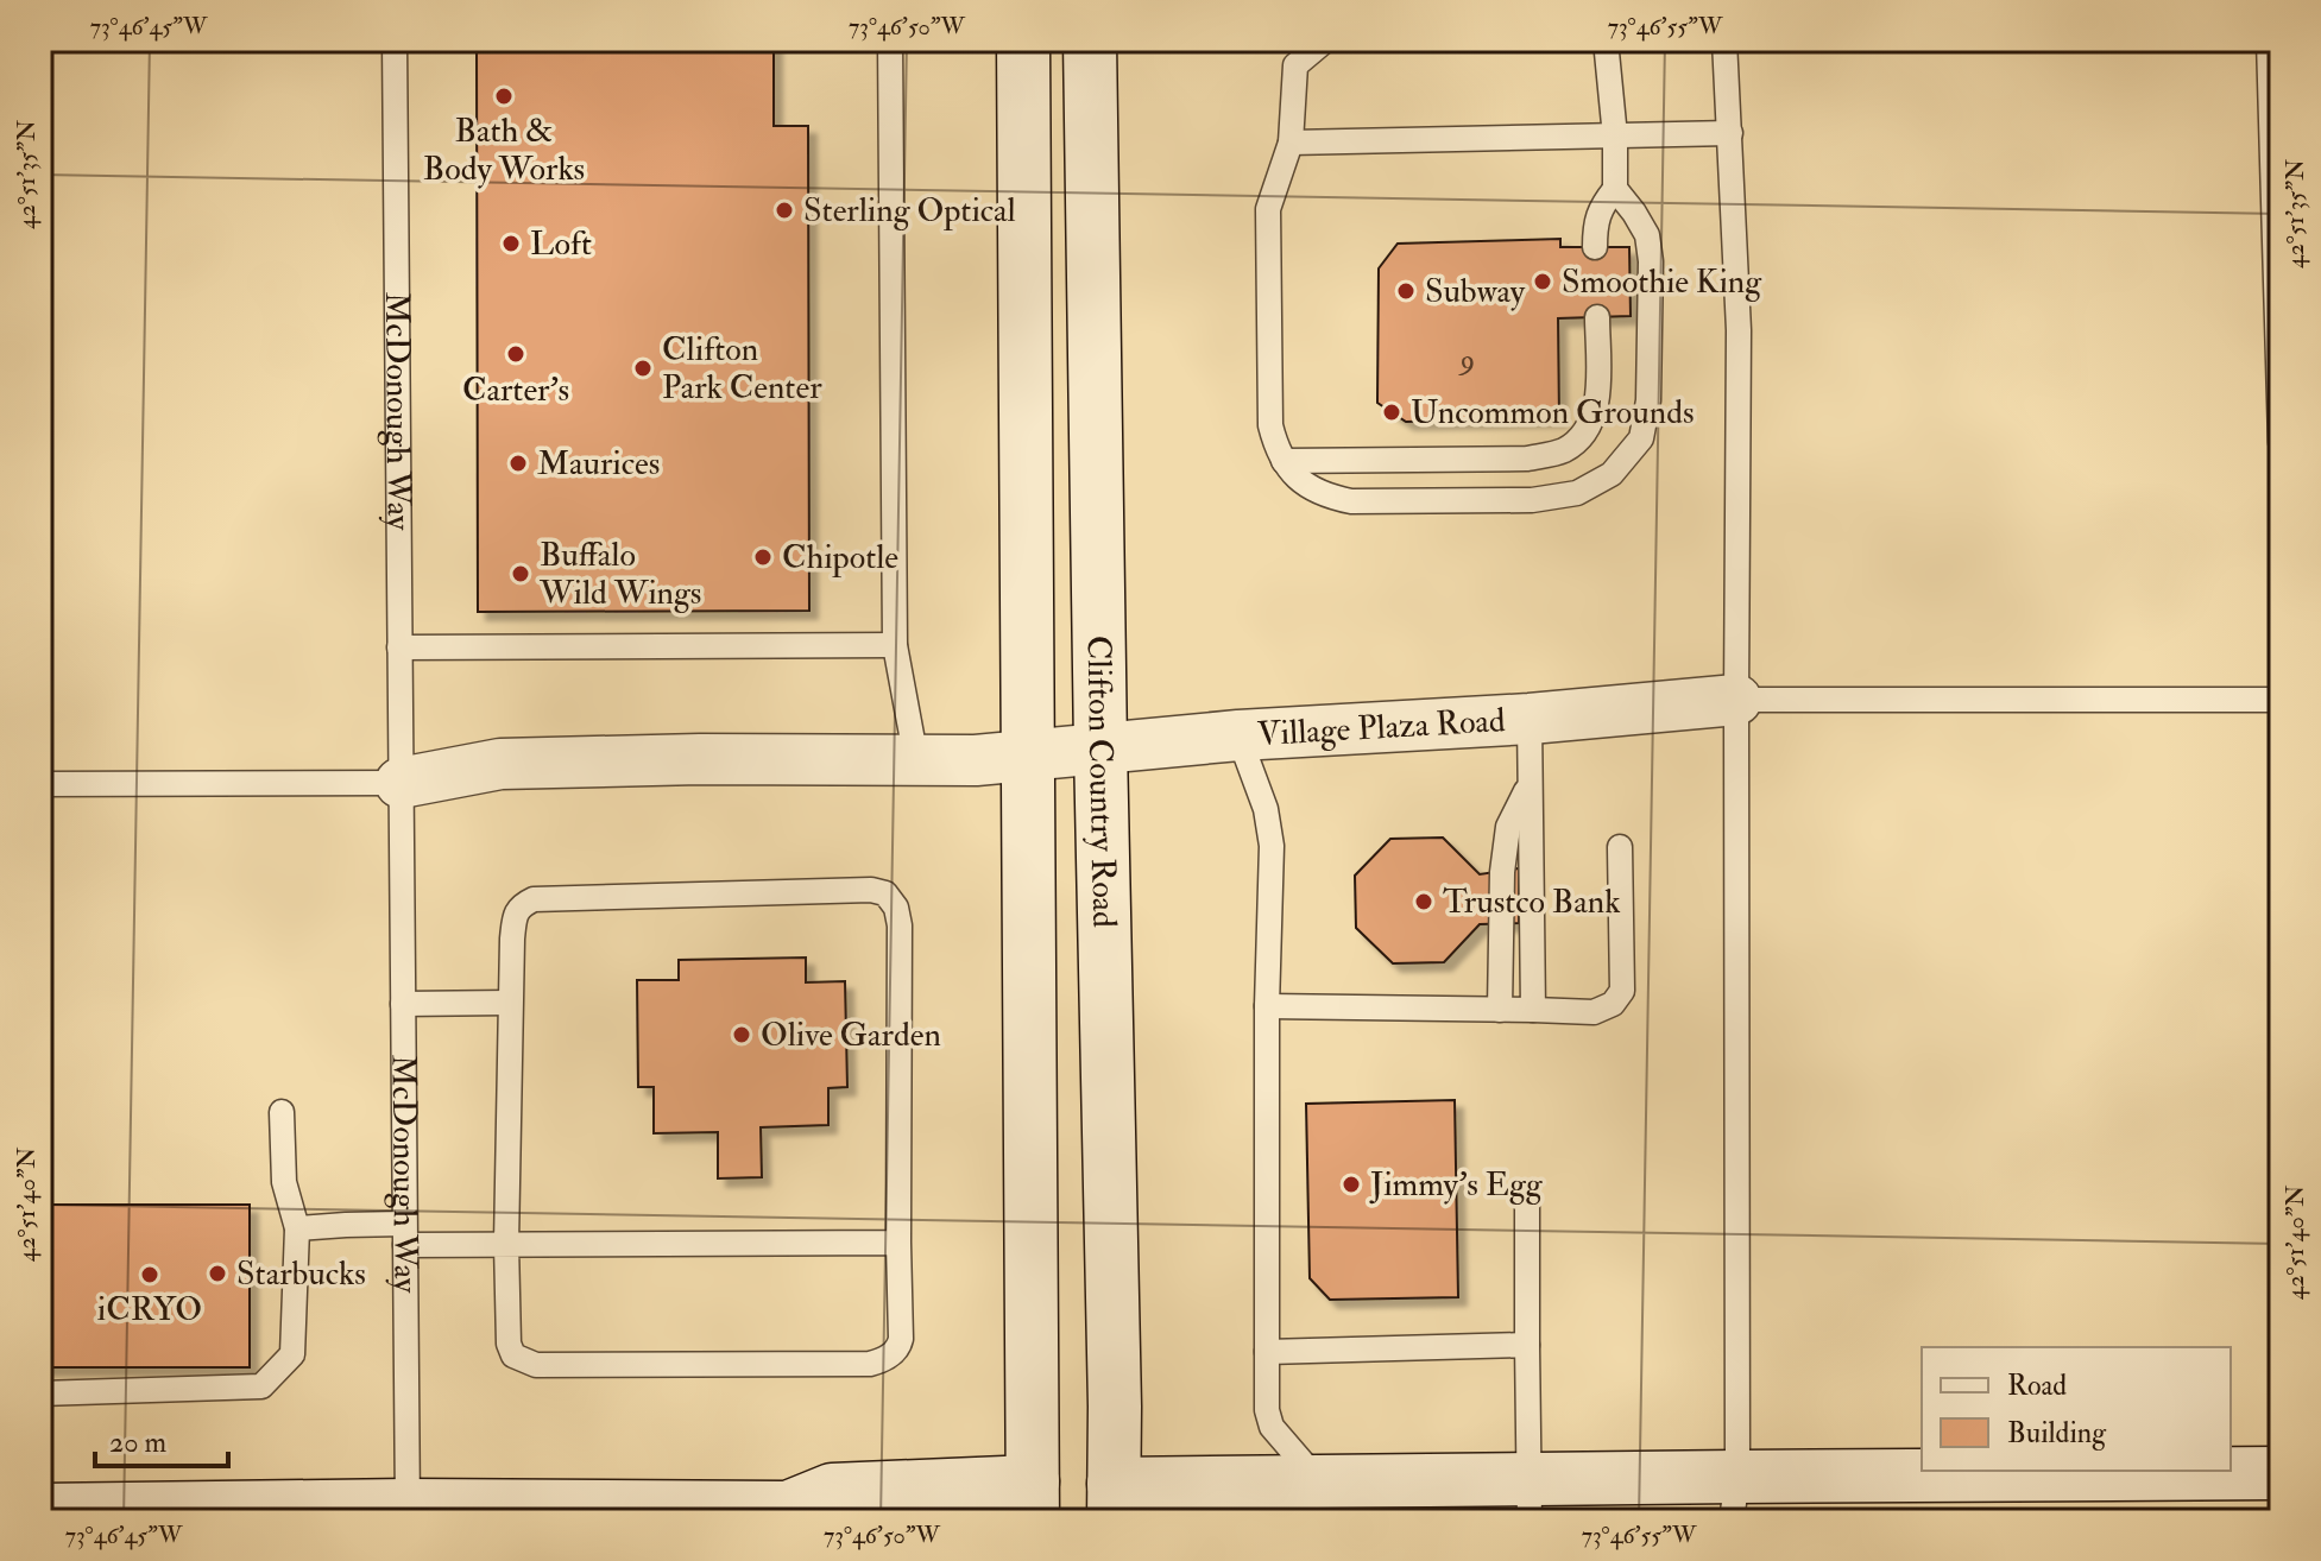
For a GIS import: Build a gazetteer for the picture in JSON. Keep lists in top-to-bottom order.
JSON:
{
  "streets": {
    "street": ["Village Plaza Road", "Clifton Country Road"],
    "lane": ["McDonough Way"]
  },
  "crossings": [
    ["Village Plaza Road", "Clifton Country Road"]
  ],
  "places": [
    "Bath & Body Works",
    "Sterling Optical",
    "Loft",
    "Smoothie King",
    "Subway",
    "Carter's",
    "Clifton Park Center",
    "Uncommon Grounds",
    "Maurices",
    "Chipotle",
    "Buffalo Wild Wings",
    "Trustco Bank",
    "Olive Garden",
    "Jimmy's Egg",
    "Starbucks",
    "iCRYO"
  ],
  "house_numbers": ["9"],
  "legend": ["Road", "Building"],
  "scale_bar": "20 m",
  "coordinates": [
    "73°46'45\"W",
    "73°46'50\"W",
    "73°46'55\"W",
    "42°51'35\"N",
    "42°51'40\"N"
  ]
}
